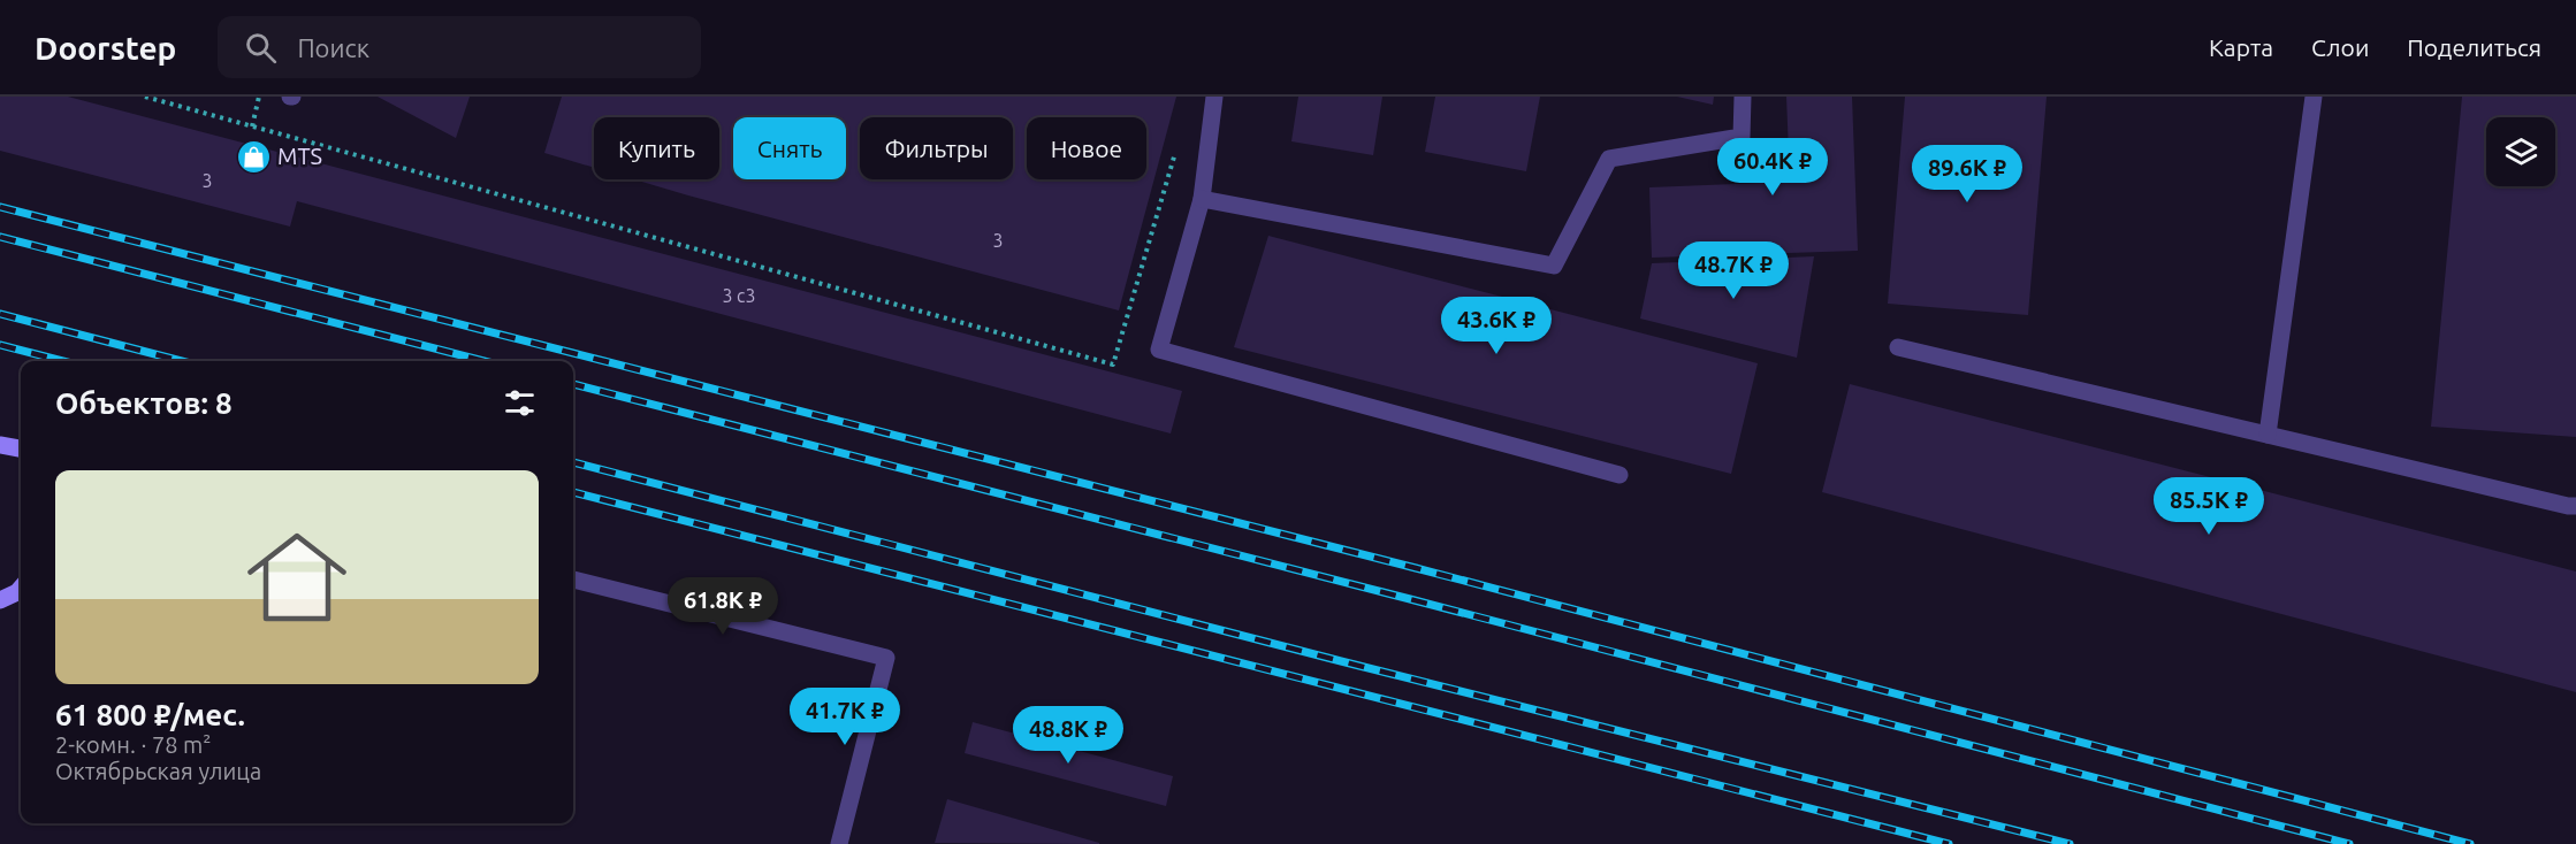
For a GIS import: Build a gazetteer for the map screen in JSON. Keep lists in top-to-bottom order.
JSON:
{
  "places": {
    "shop": ["MTS"]
  },
  "house_numbers": ["3", "3", "3 с3"],
  "page": {
    "header": "Doorstep",
    "search": "Поиск",
    "nav": ["Карта", "Слои", "Поделиться"],
    "chip": [
      "Купить",
      "Снять",
      "Фильтры",
      "Новое"
    ],
    "price": [
      "60.4K ₽",
      "89.6K ₽",
      "48.7K ₽",
      "43.6K ₽",
      "85.5K ₽",
      "61.8K ₽",
      "41.7K ₽",
      "48.8K ₽"
    ],
    "heading": "Объектов: 8",
    "list": [
      {
        "name": "61 800 ₽/мес.",
        "note": "2-комн. · 78 m² · Октябрьская улица"
      }
    ]
  }
}
